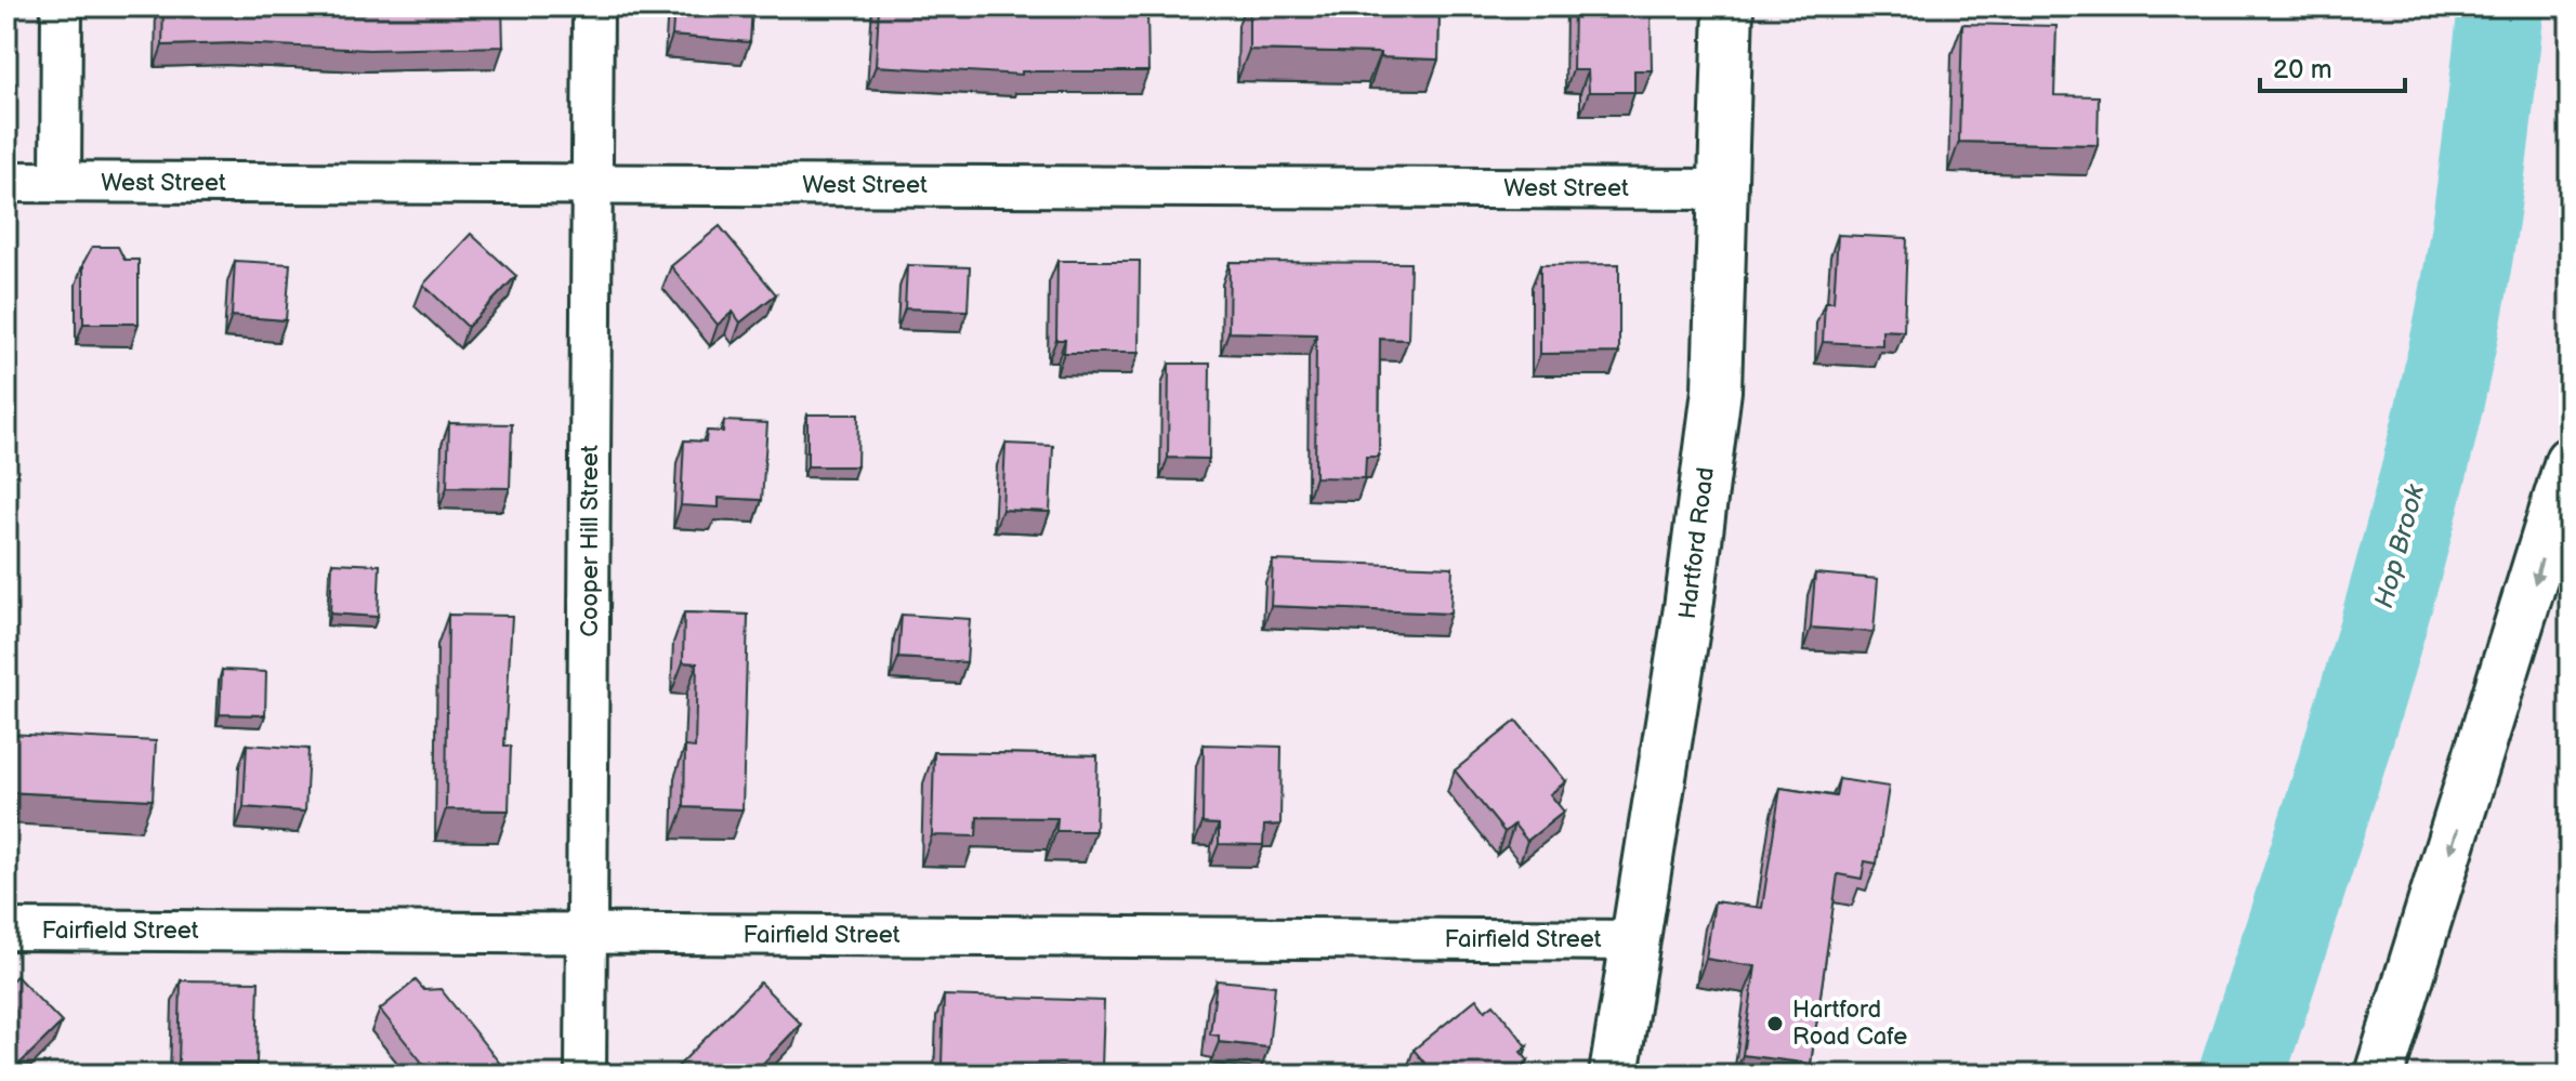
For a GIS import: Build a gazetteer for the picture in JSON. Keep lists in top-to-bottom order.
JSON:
{
  "streets": {
    "main road": ["Hartford Road"],
    "street": ["West Street", "Cooper Hill Street", "Fairfield Street"]
  },
  "crossings": [
    ["West Street", "Cooper Hill Street"],
    ["West Street", "Hartford Road"],
    ["Cooper Hill Street", "Fairfield Street"],
    ["Hartford Road", "Fairfield Street"]
  ],
  "water": ["Hop Brook"],
  "places": ["Hartford Road Cafe"],
  "scale_bar": "20 m"
}
